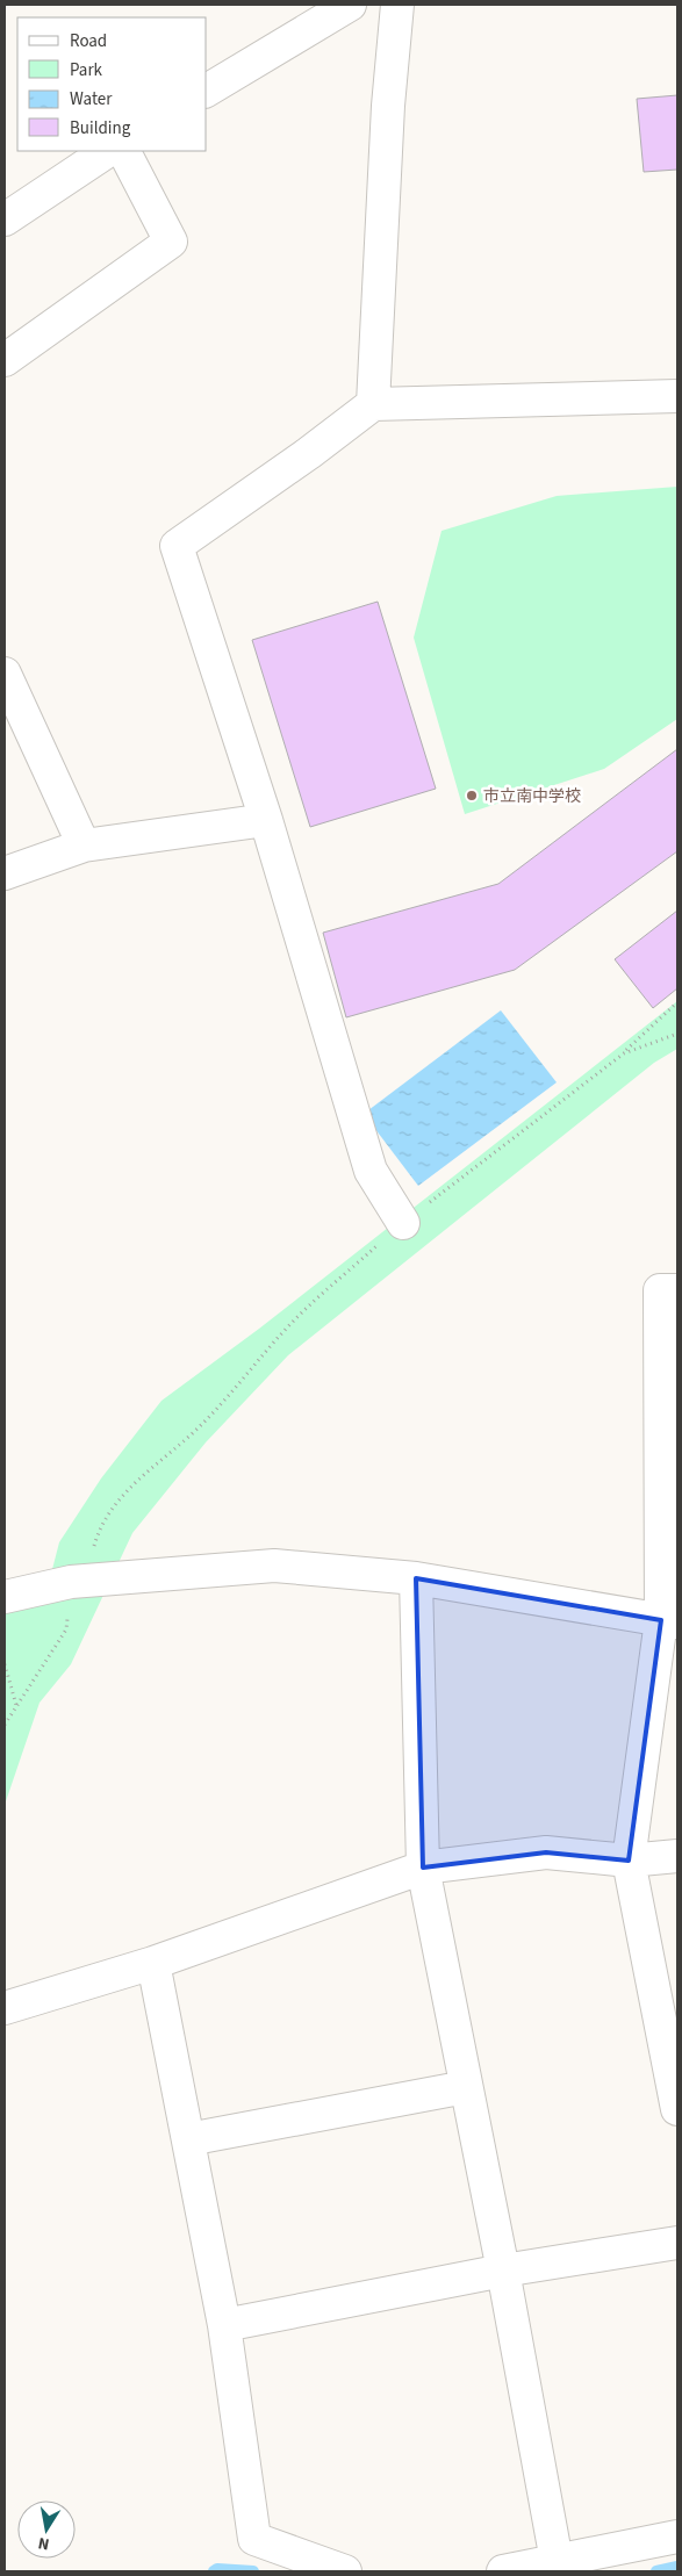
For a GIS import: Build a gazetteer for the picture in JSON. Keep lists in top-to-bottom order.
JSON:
{
  "places": ["市立南中学校"],
  "legend": [
    "Road",
    "Park",
    "Water",
    "Building"
  ],
  "north": "bottom"
}
